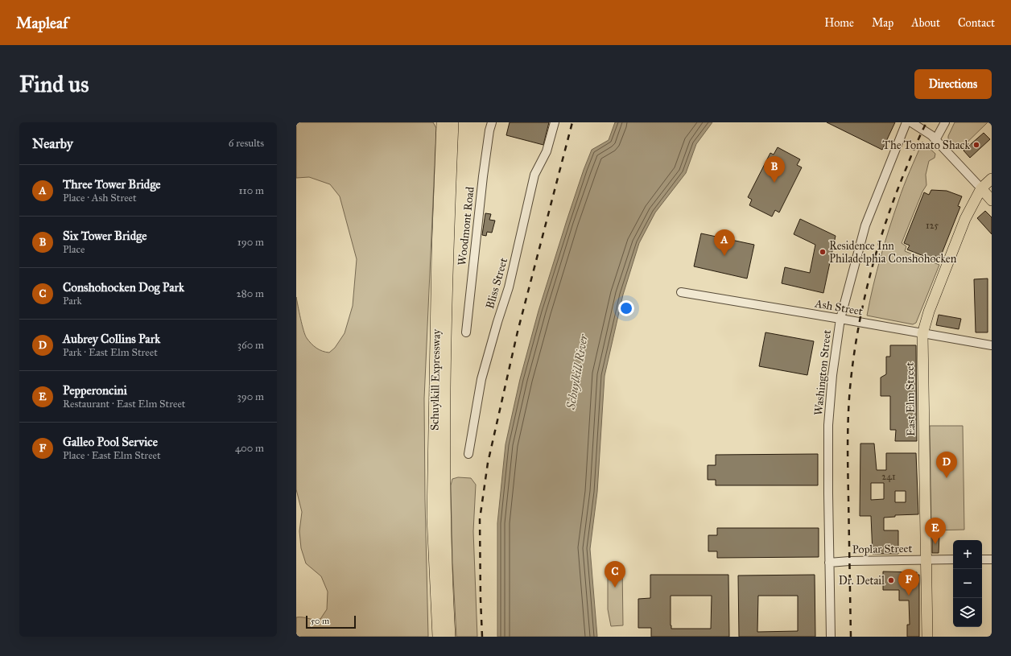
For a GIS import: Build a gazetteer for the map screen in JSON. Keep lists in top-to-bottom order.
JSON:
{
  "streets": {
    "highway": ["Schuylkill Expressway"],
    "main road": ["East Elm Street"],
    "street": [
      "Woodmont Road",
      "Bliss Street",
      "Ash Street",
      "Washington Street",
      "Poplar Street"
    ]
  },
  "crossings": [
    ["Ash Street", "Washington Street"],
    ["Ash Street", "East Elm Street"],
    ["Washington Street", "Poplar Street"],
    ["East Elm Street", "Poplar Street"]
  ],
  "water": ["Schuylkill River"],
  "places": ["The Tomato Shack", "Residence Inn Philadelphia Conshohocken", "Dr. Detail"],
  "house_numbers": ["125", "241"],
  "scale_bar": "50 m",
  "page": {
    "header": "Mapleaf",
    "nav": [
      "Home",
      "Map",
      "About",
      "Contact"
    ],
    "buttons": "Directions",
    "title": "Find us",
    "heading": ["Nearby", "6 results"],
    "pins": [
      "B",
      "A",
      "D",
      "E",
      "C",
      "F"
    ],
    "list": [
      {
        "mark": "A",
        "name": "Three Tower Bridge",
        "note": "Place · Ash Street",
        "value": "110 m"
      },
      {
        "mark": "B",
        "name": "Six Tower Bridge",
        "note": "Place",
        "value": "190 m"
      },
      {
        "mark": "C",
        "name": "Conshohocken Dog Park",
        "note": "Park",
        "value": "280 m"
      },
      {
        "mark": "D",
        "name": "Aubrey Collins Park",
        "note": "Park · East Elm Street",
        "value": "360 m"
      },
      {
        "mark": "E",
        "name": "Pepperoncini",
        "note": "Restaurant · East Elm Street",
        "value": "390 m"
      },
      {
        "mark": "F",
        "name": "Galleo Pool Service",
        "note": "Place · East Elm Street",
        "value": "400 m"
      }
    ],
    "map_buttons": ["+", "−"],
    "scale": "50 m"
  }
}
